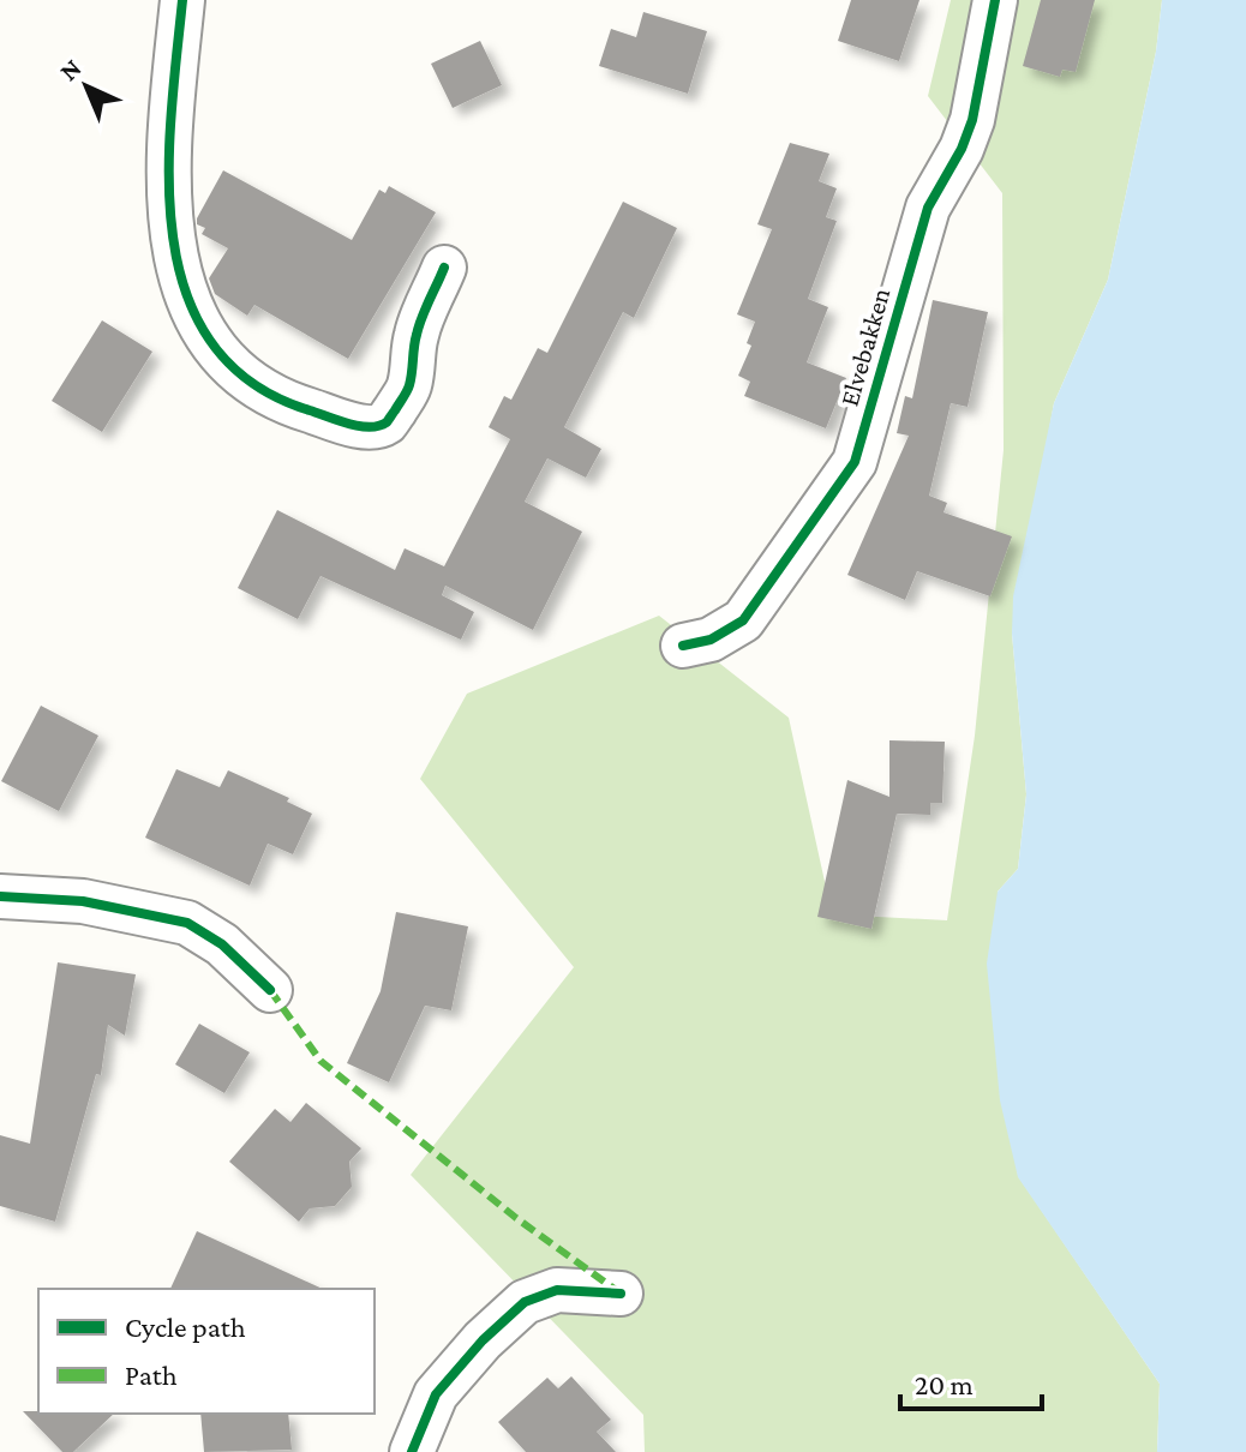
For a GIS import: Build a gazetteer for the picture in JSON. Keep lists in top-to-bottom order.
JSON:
{
  "streets": {
    "street": ["Elvebakken"]
  },
  "legend": ["Cycle path", "Path"],
  "scale_bar": "20 m",
  "north": "top left"
}
